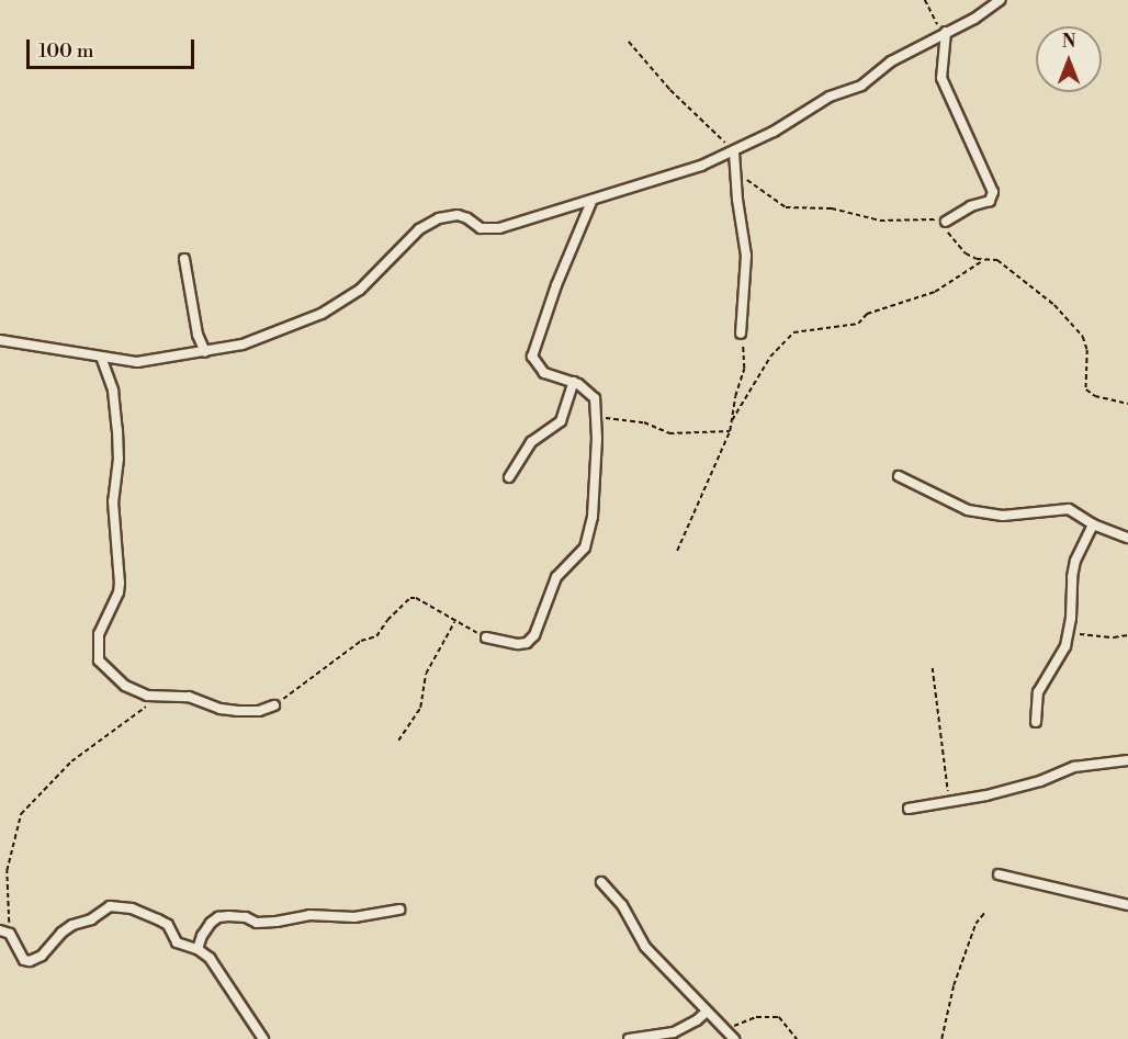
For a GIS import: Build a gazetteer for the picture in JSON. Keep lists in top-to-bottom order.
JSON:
{
  "scale_bar": "100 m",
  "north": "top"
}
